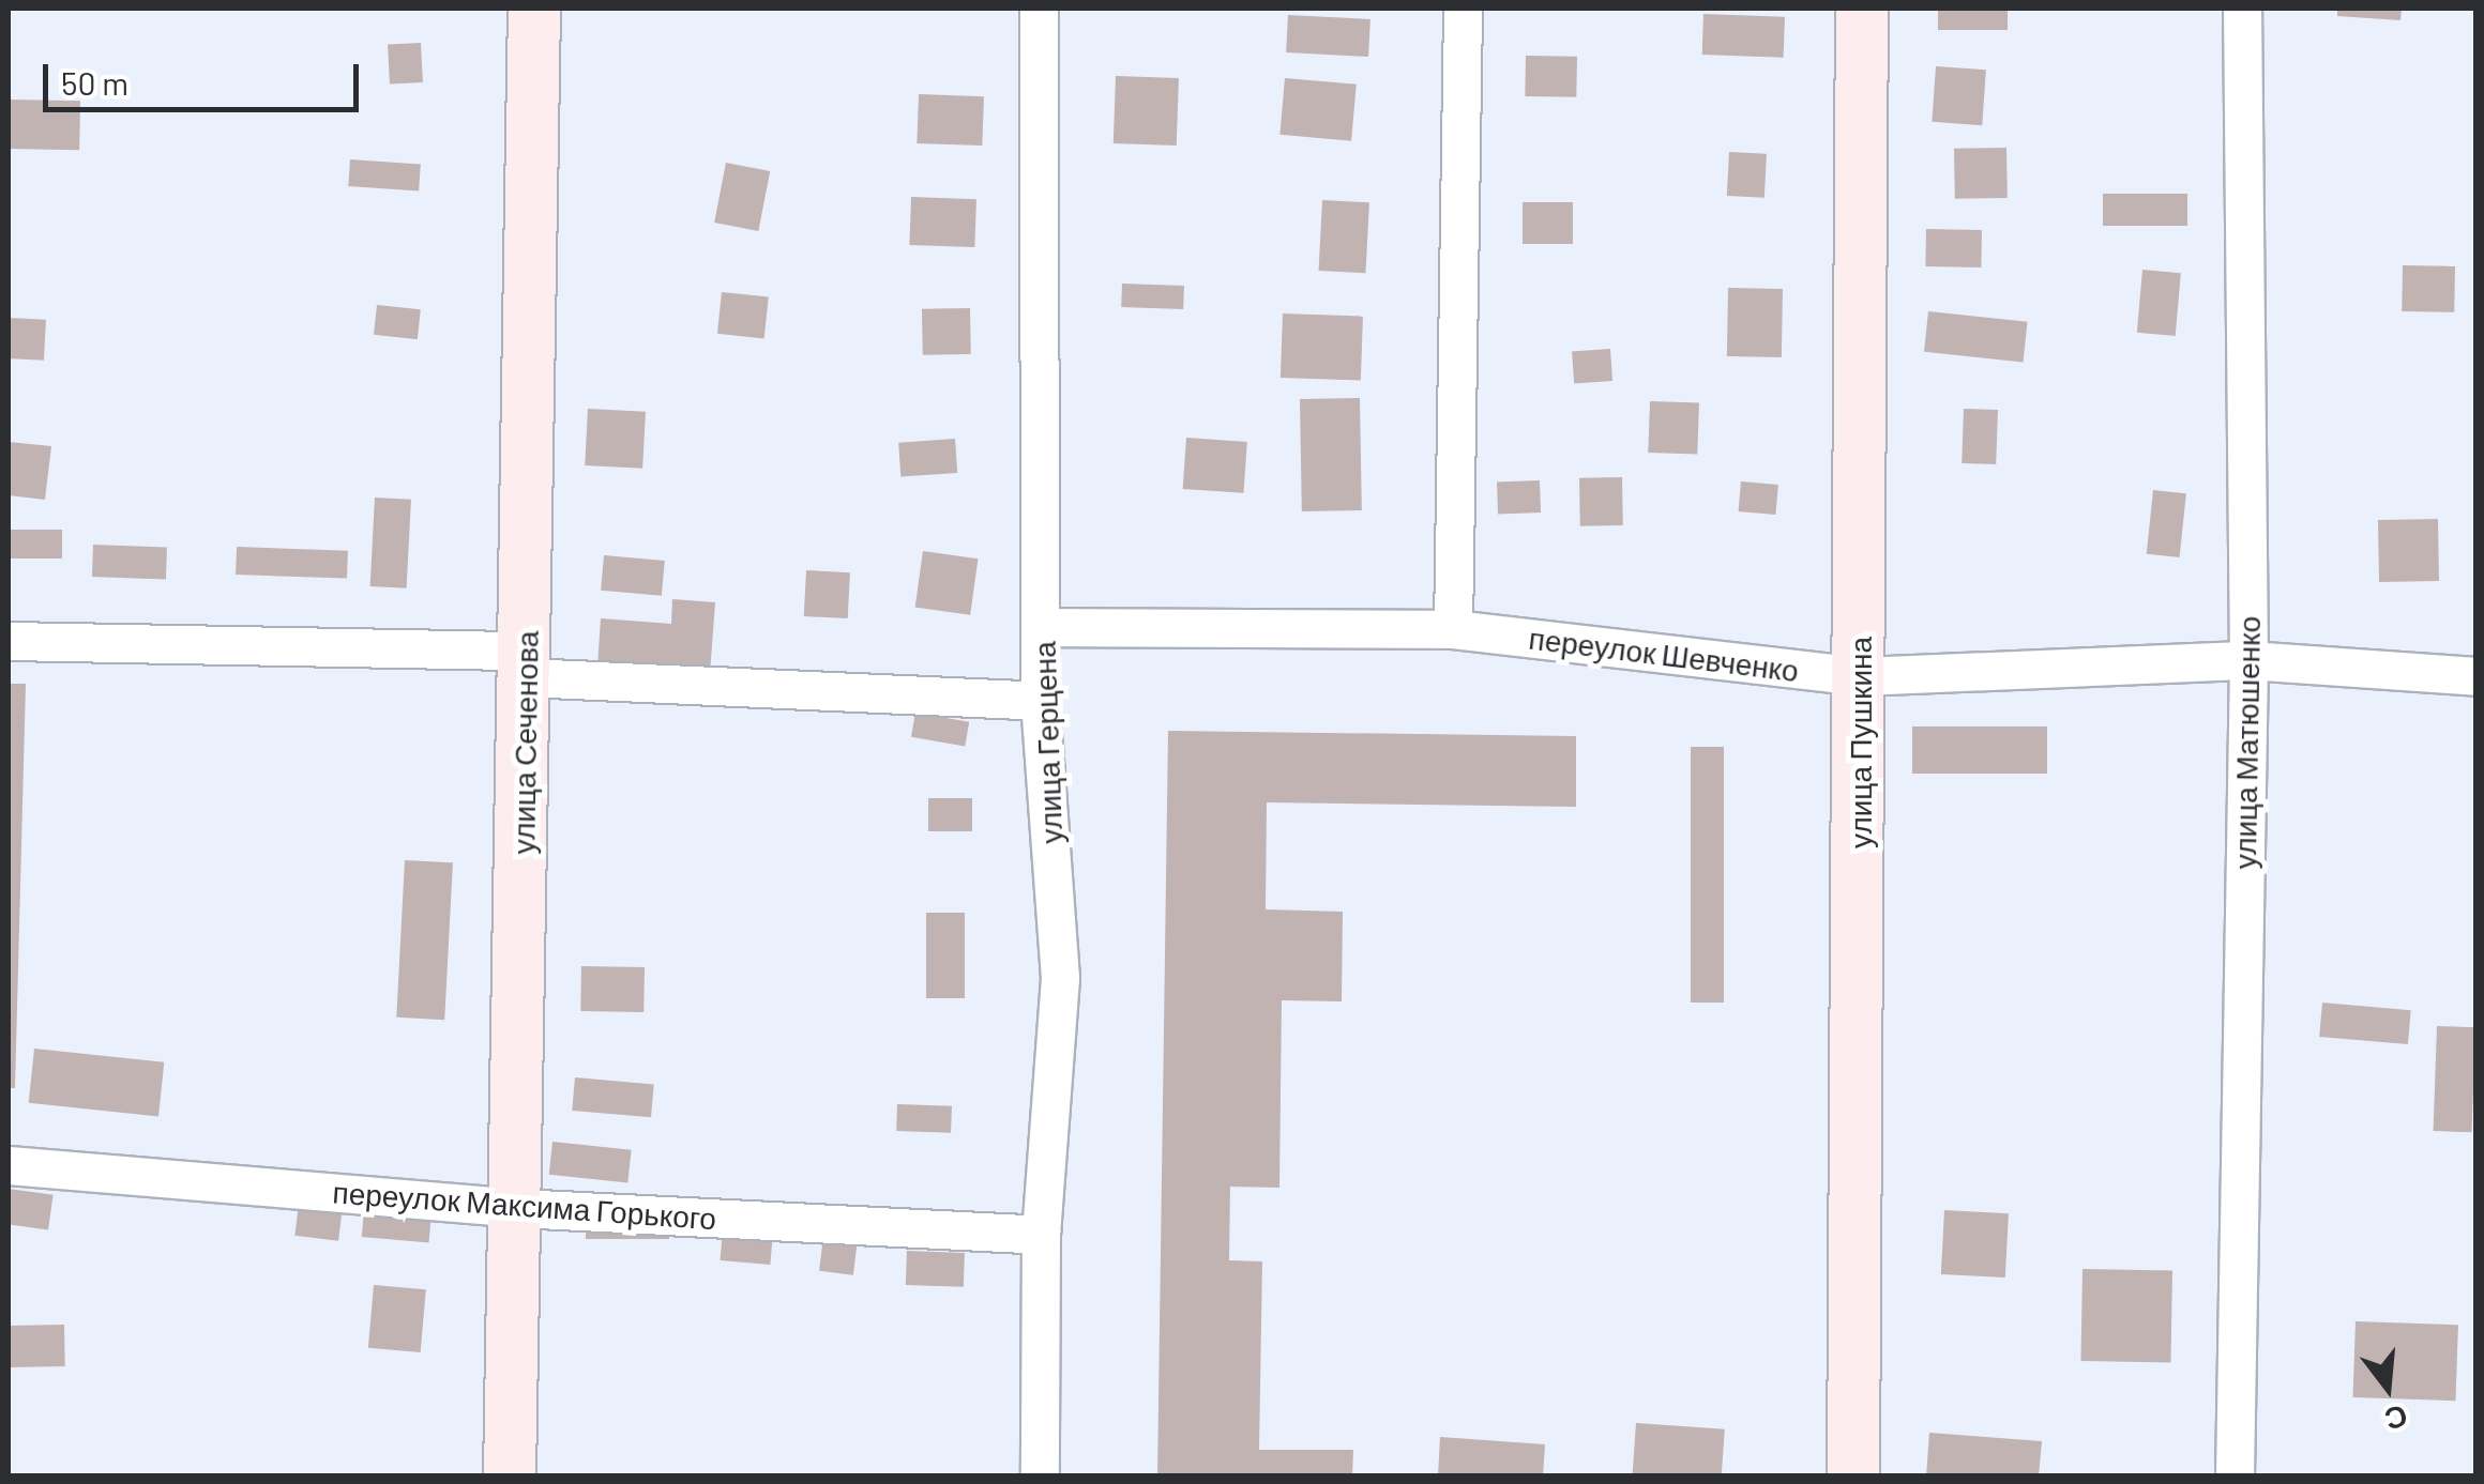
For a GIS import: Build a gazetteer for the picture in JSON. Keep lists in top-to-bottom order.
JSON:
{
  "streets": {
    "main road": ["улица Сеченова", "улица Пушкина"],
    "street": [
      "переулок Шевченко",
      "улица Герцена",
      "улица Матюшенко",
      "переулок Максима Горького"
    ]
  },
  "crossings": [
    ["переулок Шевченко", "улица Герцена"],
    ["переулок Шевченко", "улица Пушкина"],
    ["переулок Шевченко", "улица Матюшенко"],
    ["улица Сеченова", "переулок Максима Горького"],
    ["улица Герцена", "переулок Максима Горького"]
  ],
  "scale_bar": "50 m",
  "north": "bottom"
}
